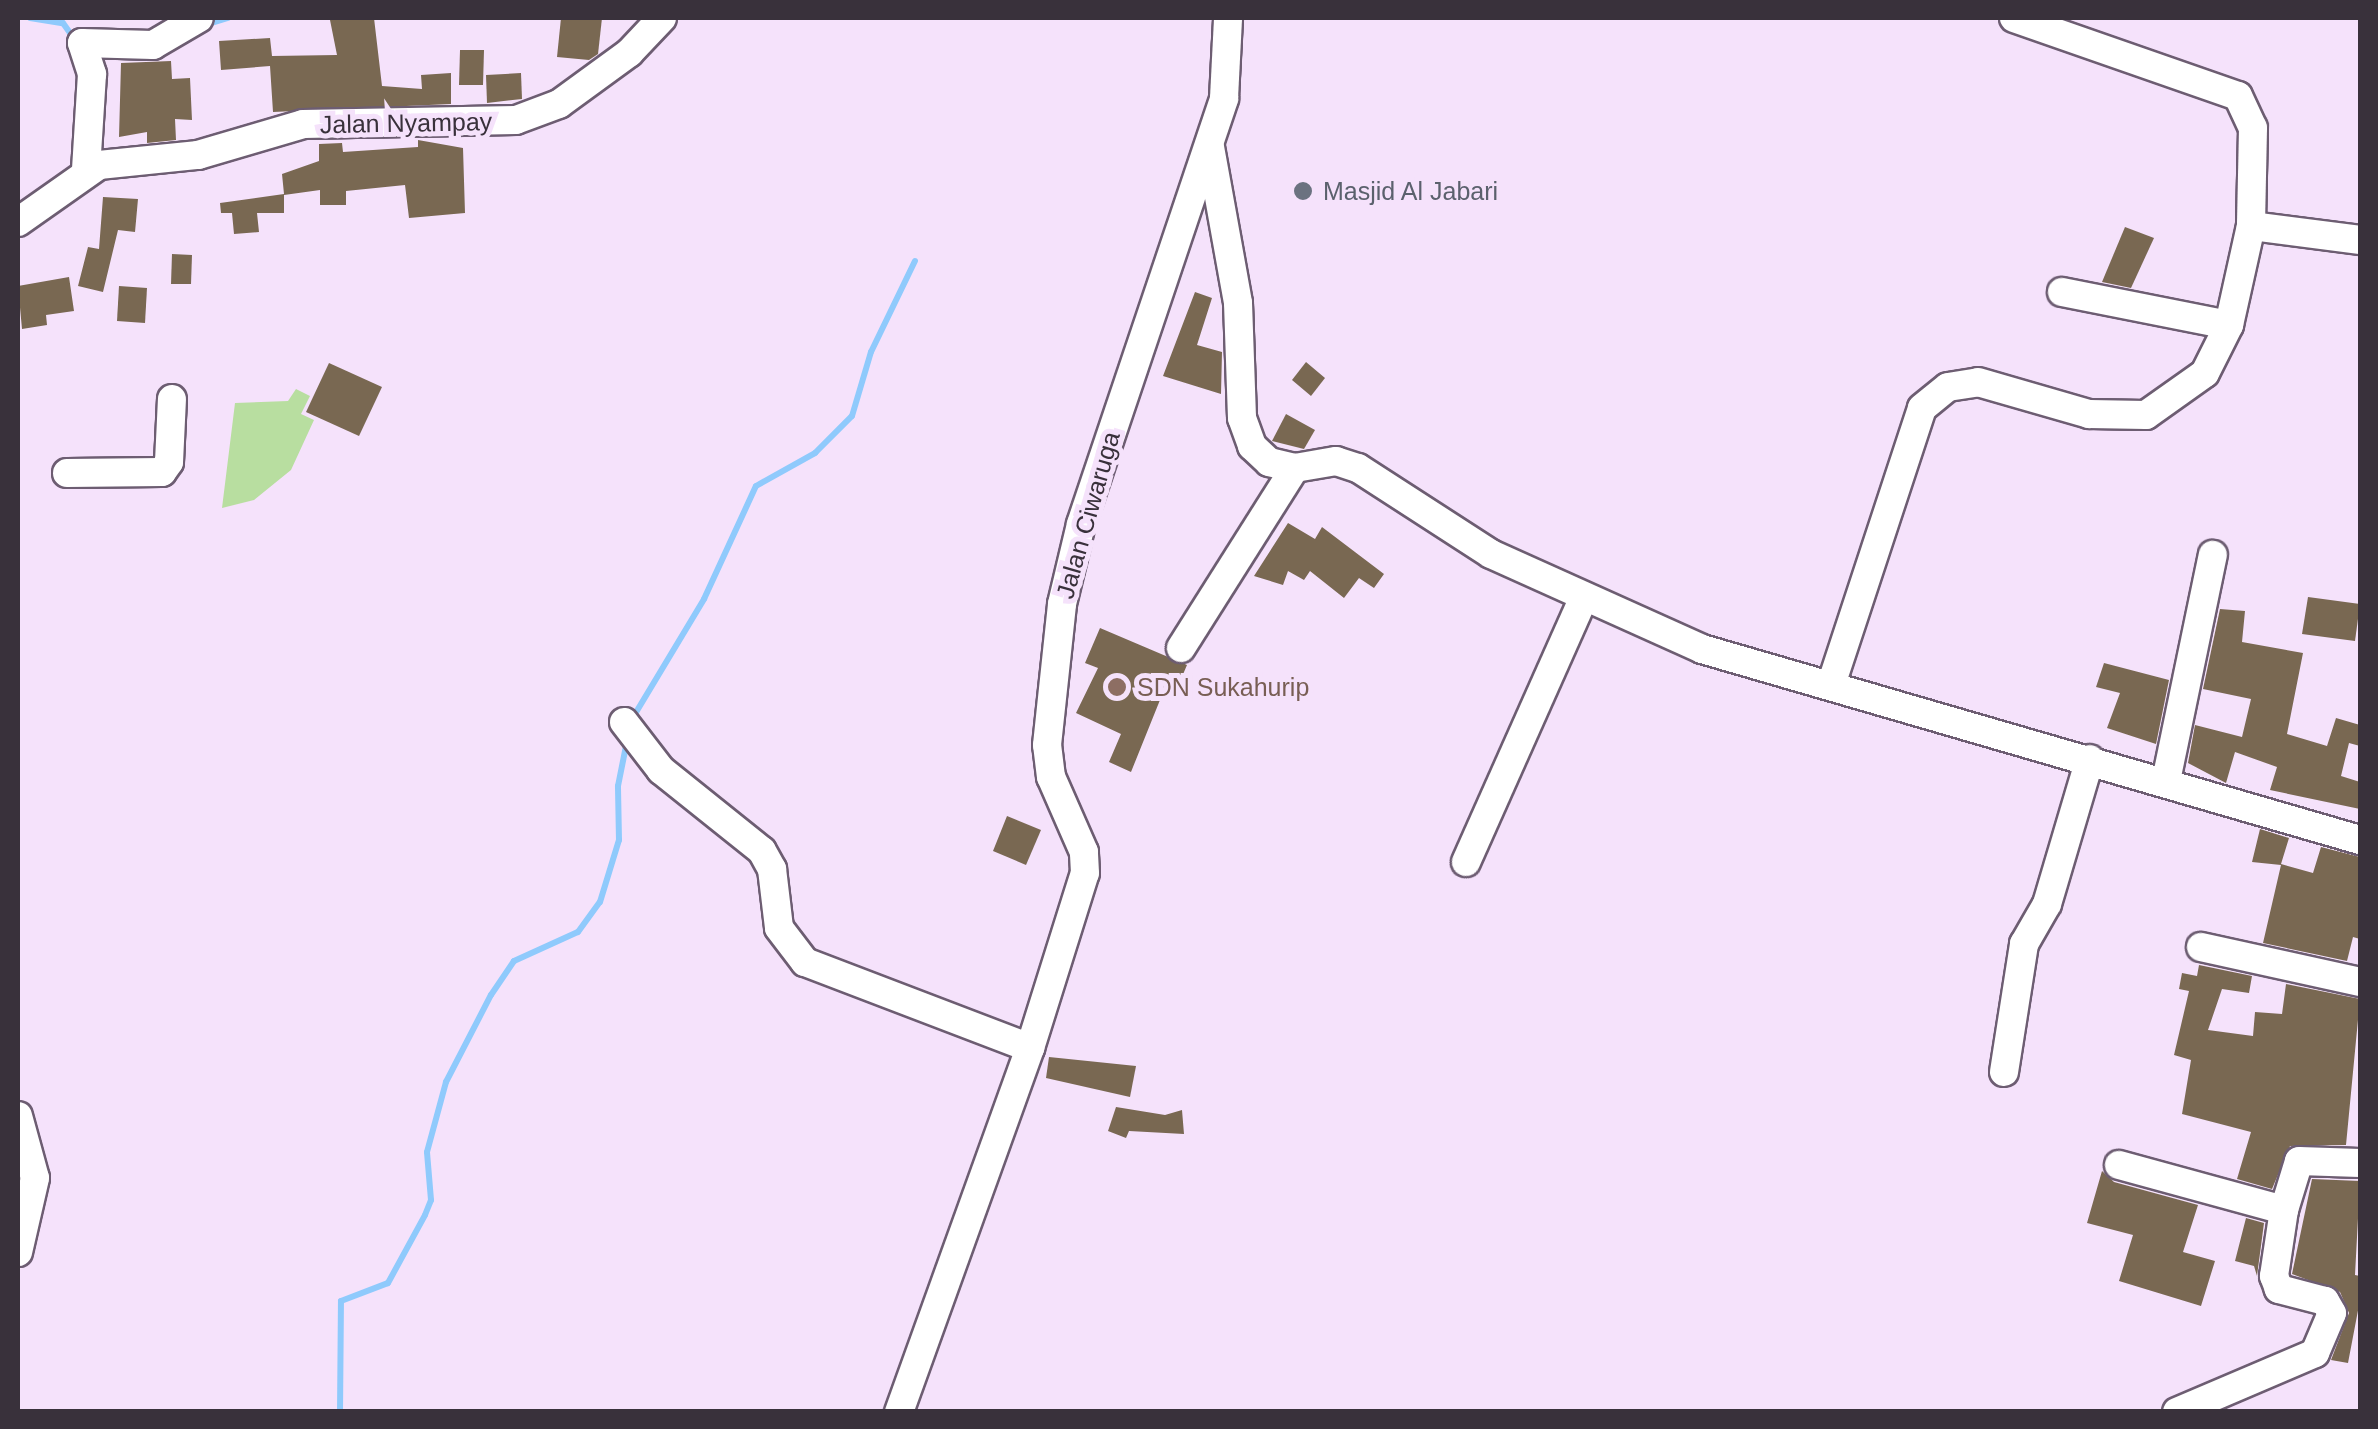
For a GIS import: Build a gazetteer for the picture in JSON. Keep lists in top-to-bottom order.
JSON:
{
  "streets": {
    "street": ["Jalan Nyampay", "Jalan Ciwaruga"]
  },
  "places": ["Masjid Al Jabari", "SDN Sukahurip"]
}
